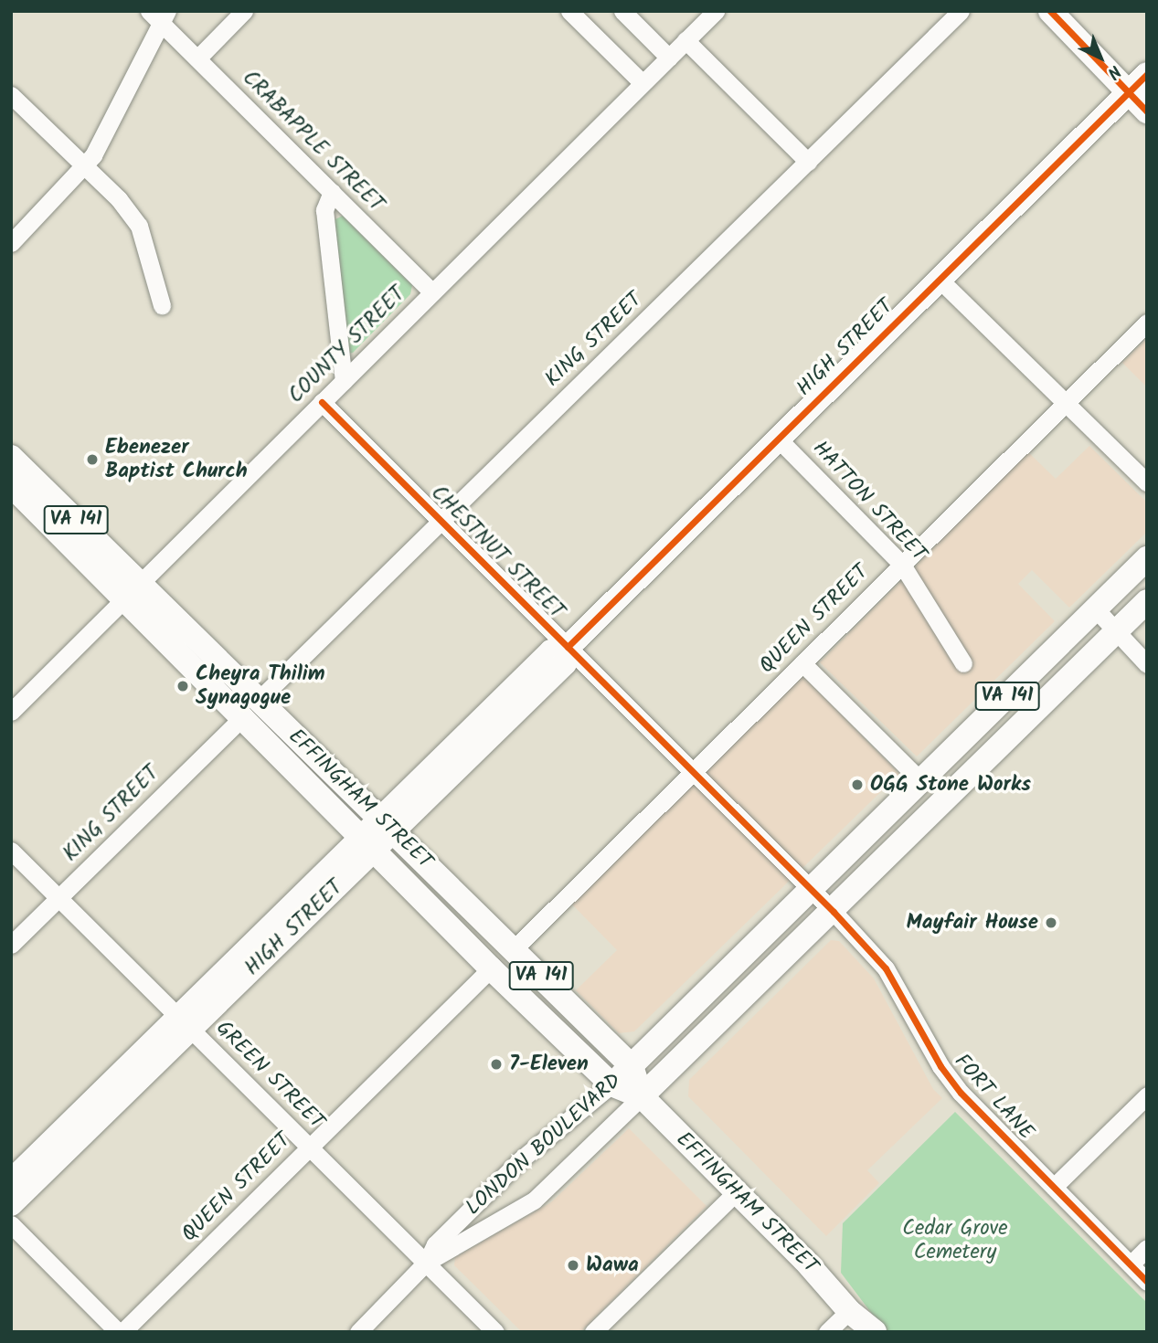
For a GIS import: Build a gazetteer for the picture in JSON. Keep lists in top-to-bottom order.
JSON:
{
  "streets": {
    "main road": [
      "HIGH STREET",
      "VA 141",
      "EFFINGHAM STREET",
      "LONDON BOULEVARD"
    ],
    "street": [
      "CRABAPPLE STREET",
      "KING STREET",
      "COUNTY STREET",
      "HATTON STREET",
      "CHESTNUT STREET",
      "QUEEN STREET",
      "GREEN STREET",
      "FORT LANE"
    ]
  },
  "crossings": [
    ["CRABAPPLE STREET", "COUNTY STREET"],
    ["KING STREET", "CHESTNUT STREET"],
    ["KING STREET", "EFFINGHAM STREET"],
    ["KING STREET", "GREEN STREET"],
    ["COUNTY STREET", "CHESTNUT STREET"],
    ["COUNTY STREET", "EFFINGHAM STREET"],
    ["HIGH STREET", "HATTON STREET"],
    ["HIGH STREET", "CHESTNUT STREET"],
    ["HIGH STREET", "EFFINGHAM STREET"],
    ["HIGH STREET", "GREEN STREET"],
    ["HATTON STREET", "QUEEN STREET"],
    ["CHESTNUT STREET", "QUEEN STREET"],
    ["CHESTNUT STREET", "FORT LANE"],
    ["CHESTNUT STREET", "LONDON BOULEVARD"],
    ["QUEEN STREET", "EFFINGHAM STREET"],
    ["QUEEN STREET", "GREEN STREET"],
    ["EFFINGHAM STREET", "LONDON BOULEVARD"],
    ["GREEN STREET", "LONDON BOULEVARD"],
    ["FORT LANE", "LONDON BOULEVARD"]
  ],
  "parks": ["Cedar Grove Cemetery"],
  "places": [
    "Ebenezer Baptist Church",
    "Cheyra Thilim Synagogue",
    "OGG Stone Works",
    "Mayfair House",
    "7-Eleven",
    "Wawa"
  ],
  "north": "bottom right"
}
